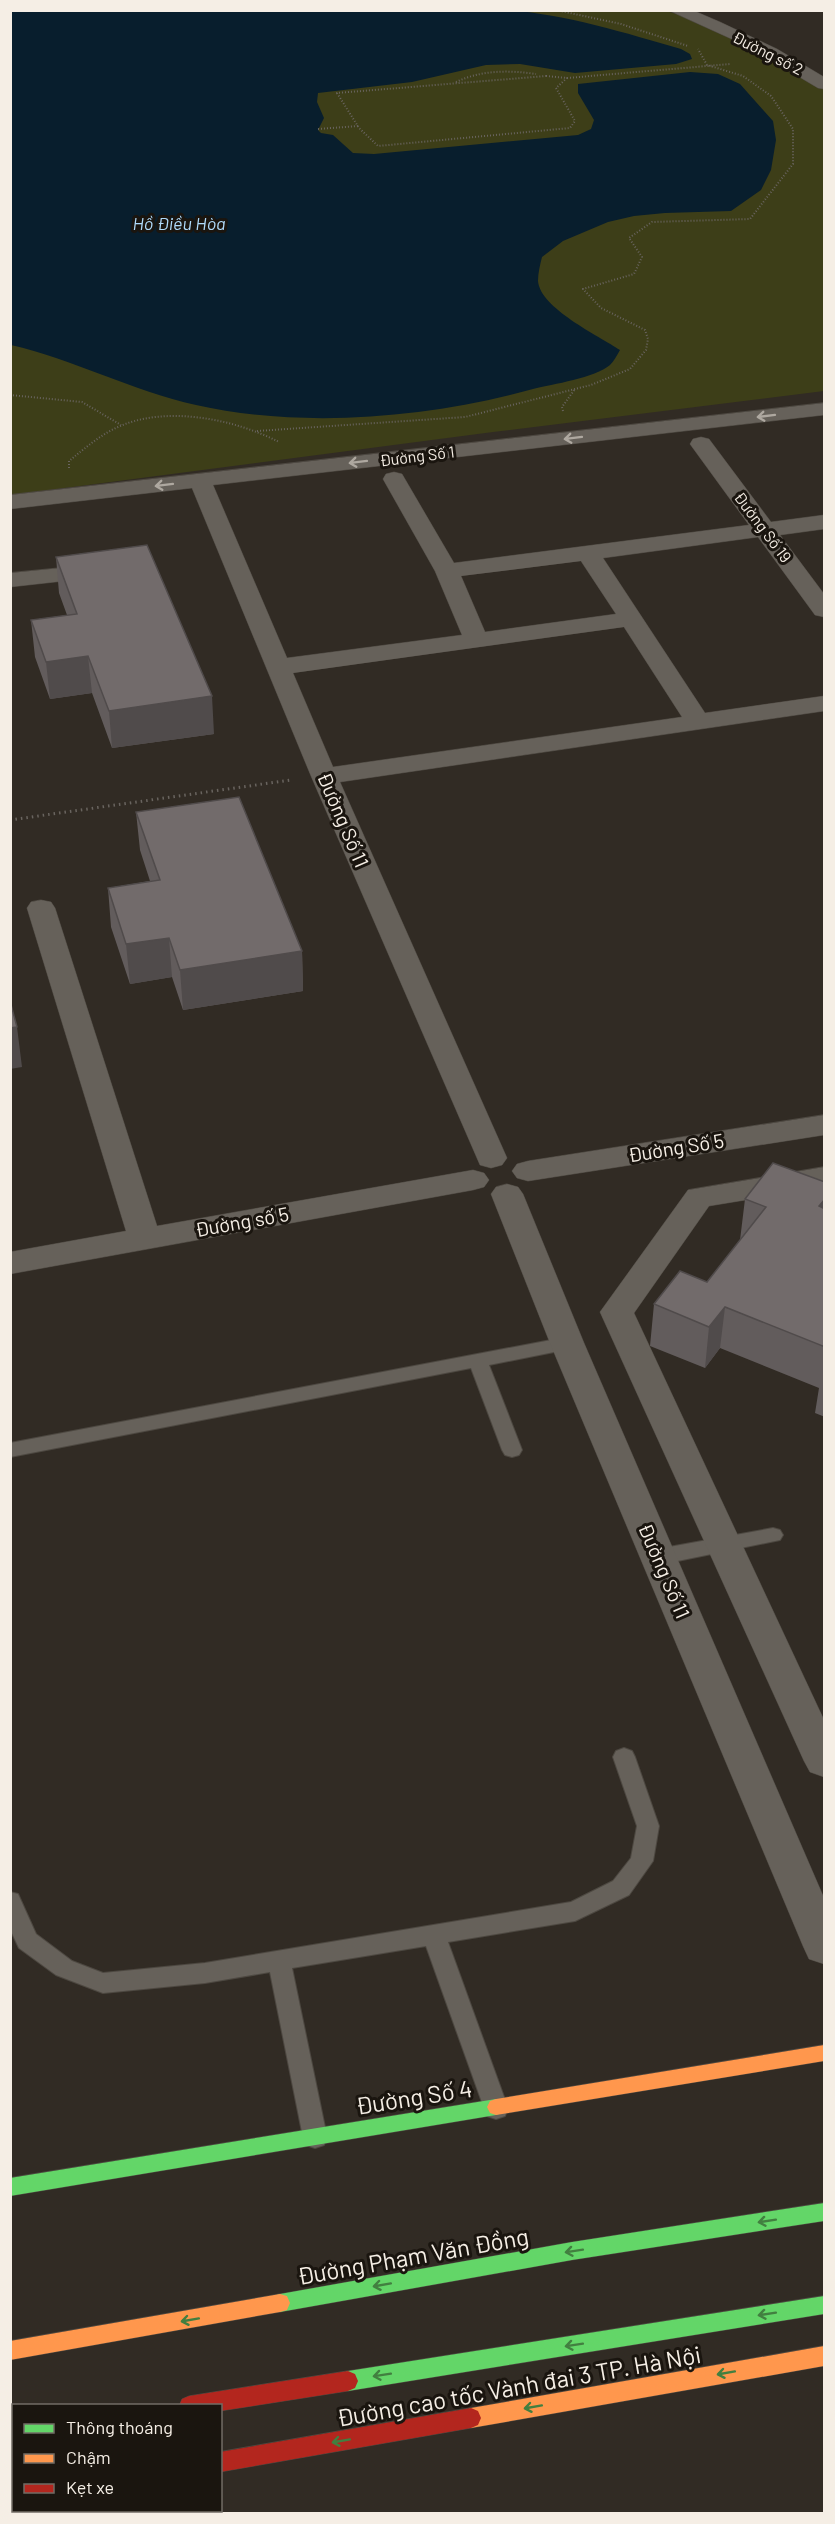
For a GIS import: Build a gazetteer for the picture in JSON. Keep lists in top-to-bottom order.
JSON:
{
  "streets": {
    "main road": ["Đường Số 4", "Đường Phạm Văn Đồng", "Đường cao tốc Vành đai 3 TP. Hà Nội"],
    "street": [
      "Đường số 2",
      "Đường Số 1",
      "Đường Số 19",
      "Đường Số 11",
      "Đường Số 5",
      "Đường số 5"
    ]
  },
  "crossings": [
    ["Đường Số 1", "Đường Số 11"],
    ["Đường Số 11", "Đường Số 5"],
    ["Đường Số 11", "Đường số 5"]
  ],
  "water": ["Hồ Điều Hòa"],
  "legend": ["Thông thoáng", "Chậm", "Kẹt xe"]
}
